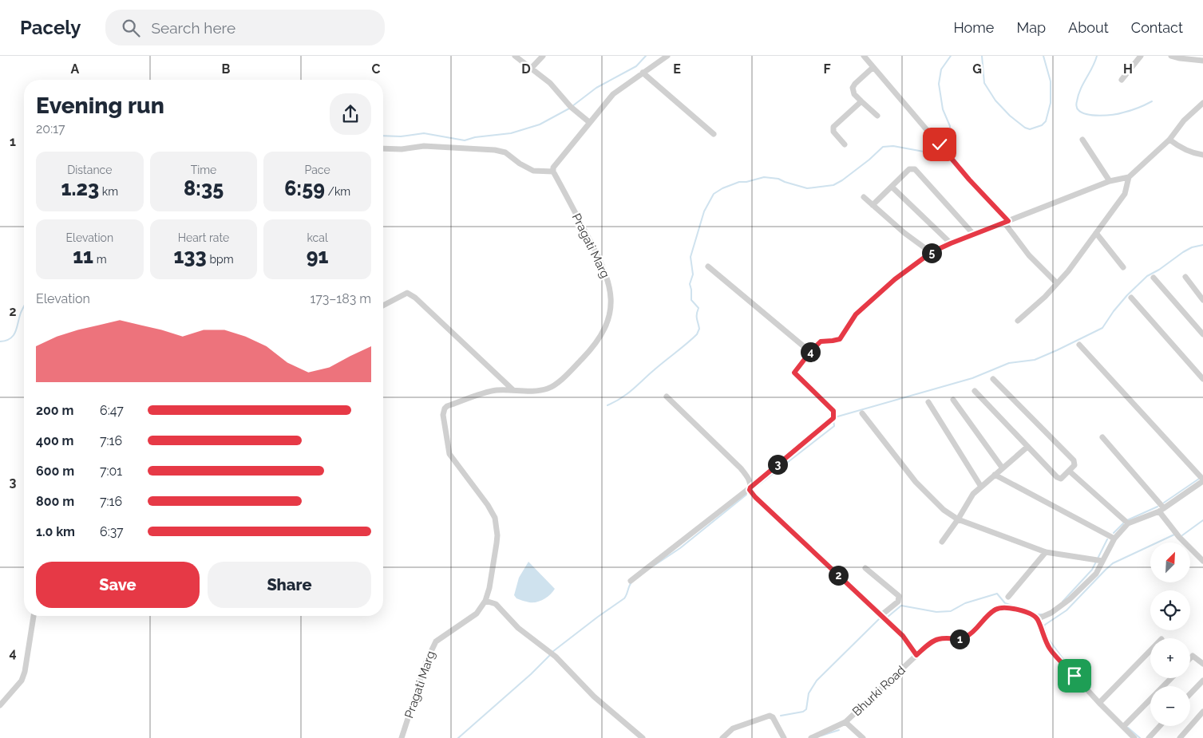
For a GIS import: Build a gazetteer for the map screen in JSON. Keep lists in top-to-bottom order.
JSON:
{
  "streets": {
    "street": ["Pragati Marg", "Bhurki Road"]
  },
  "north": "top right",
  "page": {
    "header": "Pacely",
    "search": "Search here",
    "nav": [
      "Home",
      "Map",
      "About",
      "Contact"
    ],
    "heading": ["Evening run", "20:17"],
    "stats": [
      ["Distance", "1.23 km"],
      ["Time", "8:35"],
      ["Pace", "6:59 /km"],
      ["Elevation", "11 m"],
      ["Heart rate", "133 bpm"],
      ["kcal", "91"]
    ],
    "pins": [
      "5",
      "4",
      "3",
      "2",
      "1"
    ],
    "chart": ["Elevation", "173–183 m"],
    "list": [
      {
        "name": "200 m",
        "note": "6:47"
      },
      {
        "name": "400 m",
        "note": "7:16"
      },
      {
        "name": "600 m",
        "note": "7:01"
      },
      {
        "name": "800 m",
        "note": "7:16"
      },
      {
        "name": "1.0 km",
        "note": "6:37"
      }
    ],
    "map_buttons": ["+", "−"],
    "buttons": ["Save", "Share"]
  },
  "grid": {
    "columns": [
      "A",
      "B",
      "C",
      "D",
      "E",
      "F",
      "G",
      "H"
    ],
    "rows": [
      "1",
      "2",
      "3",
      "4"
    ]
  }
}
